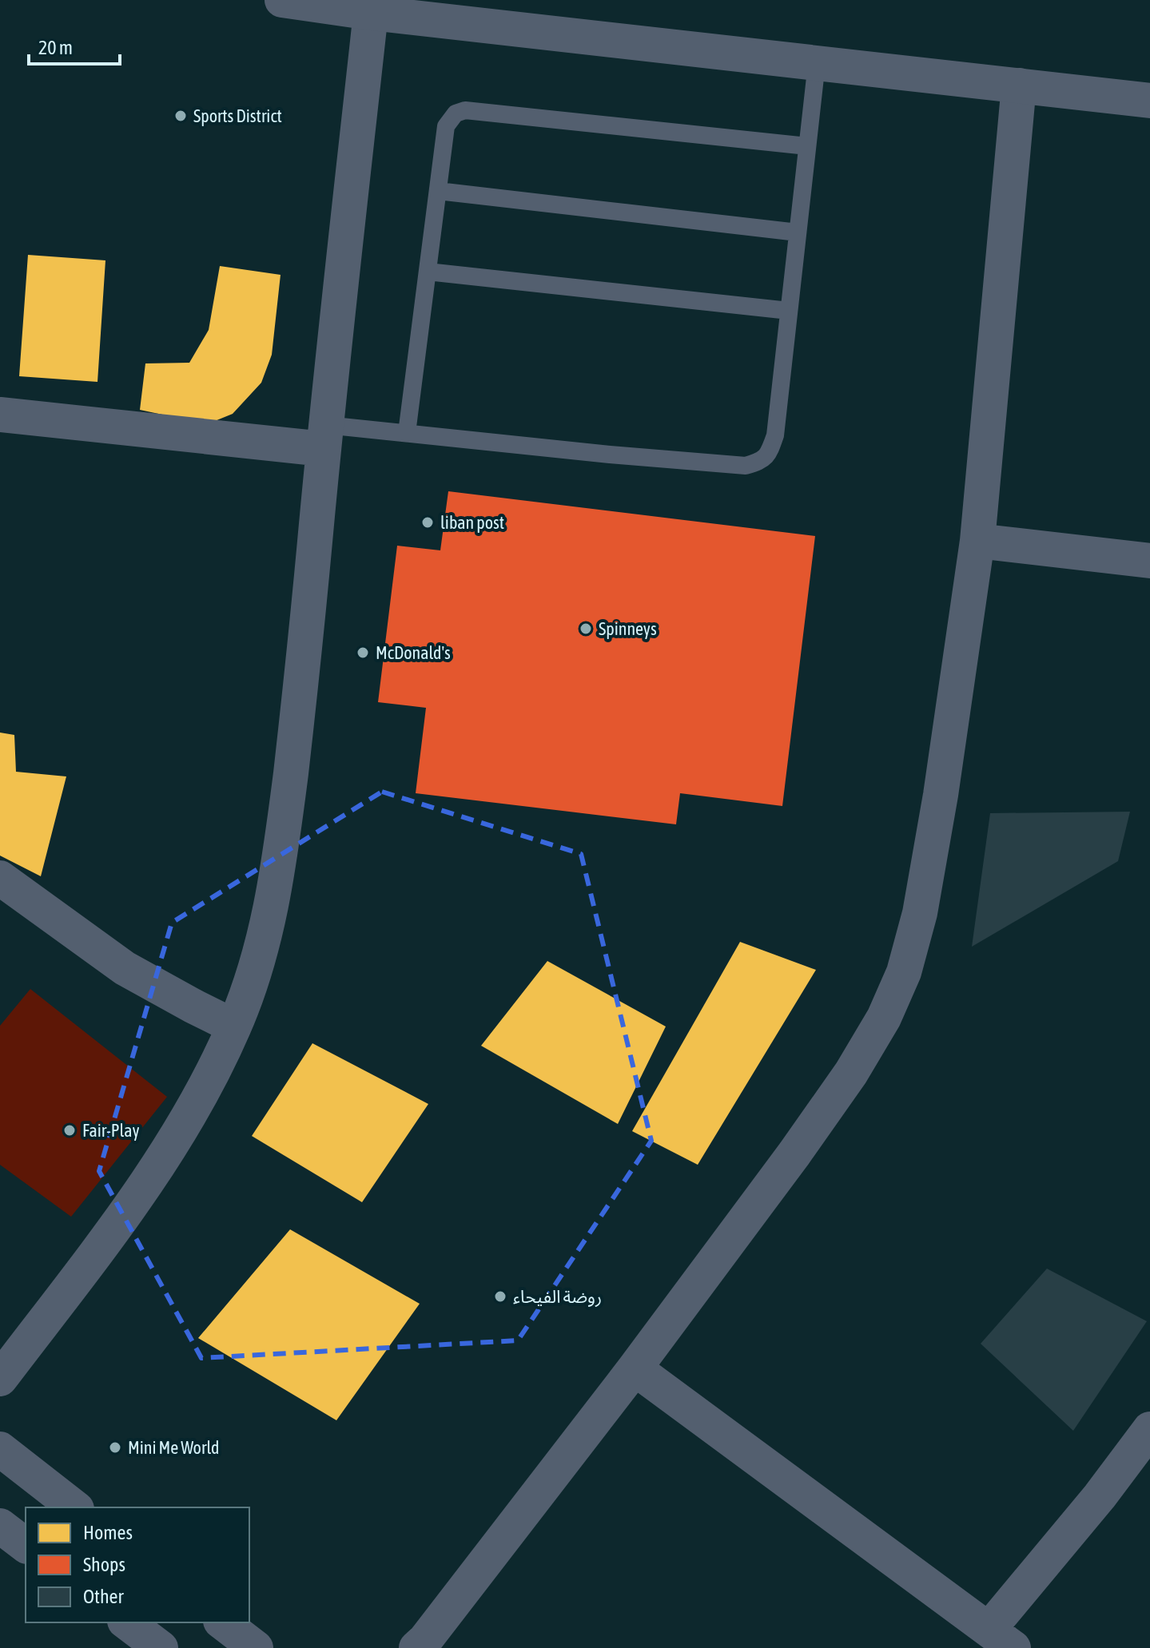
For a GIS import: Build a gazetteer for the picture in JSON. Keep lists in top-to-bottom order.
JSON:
{
  "places": [
    "Sports District",
    "liban post",
    "Spinneys",
    "McDonald's",
    "Fair-Play",
    "روضة الفيحاء",
    "Mini Me World"
  ],
  "legend": ["Homes", "Shops", "Other"],
  "scale_bar": "20 m"
}
